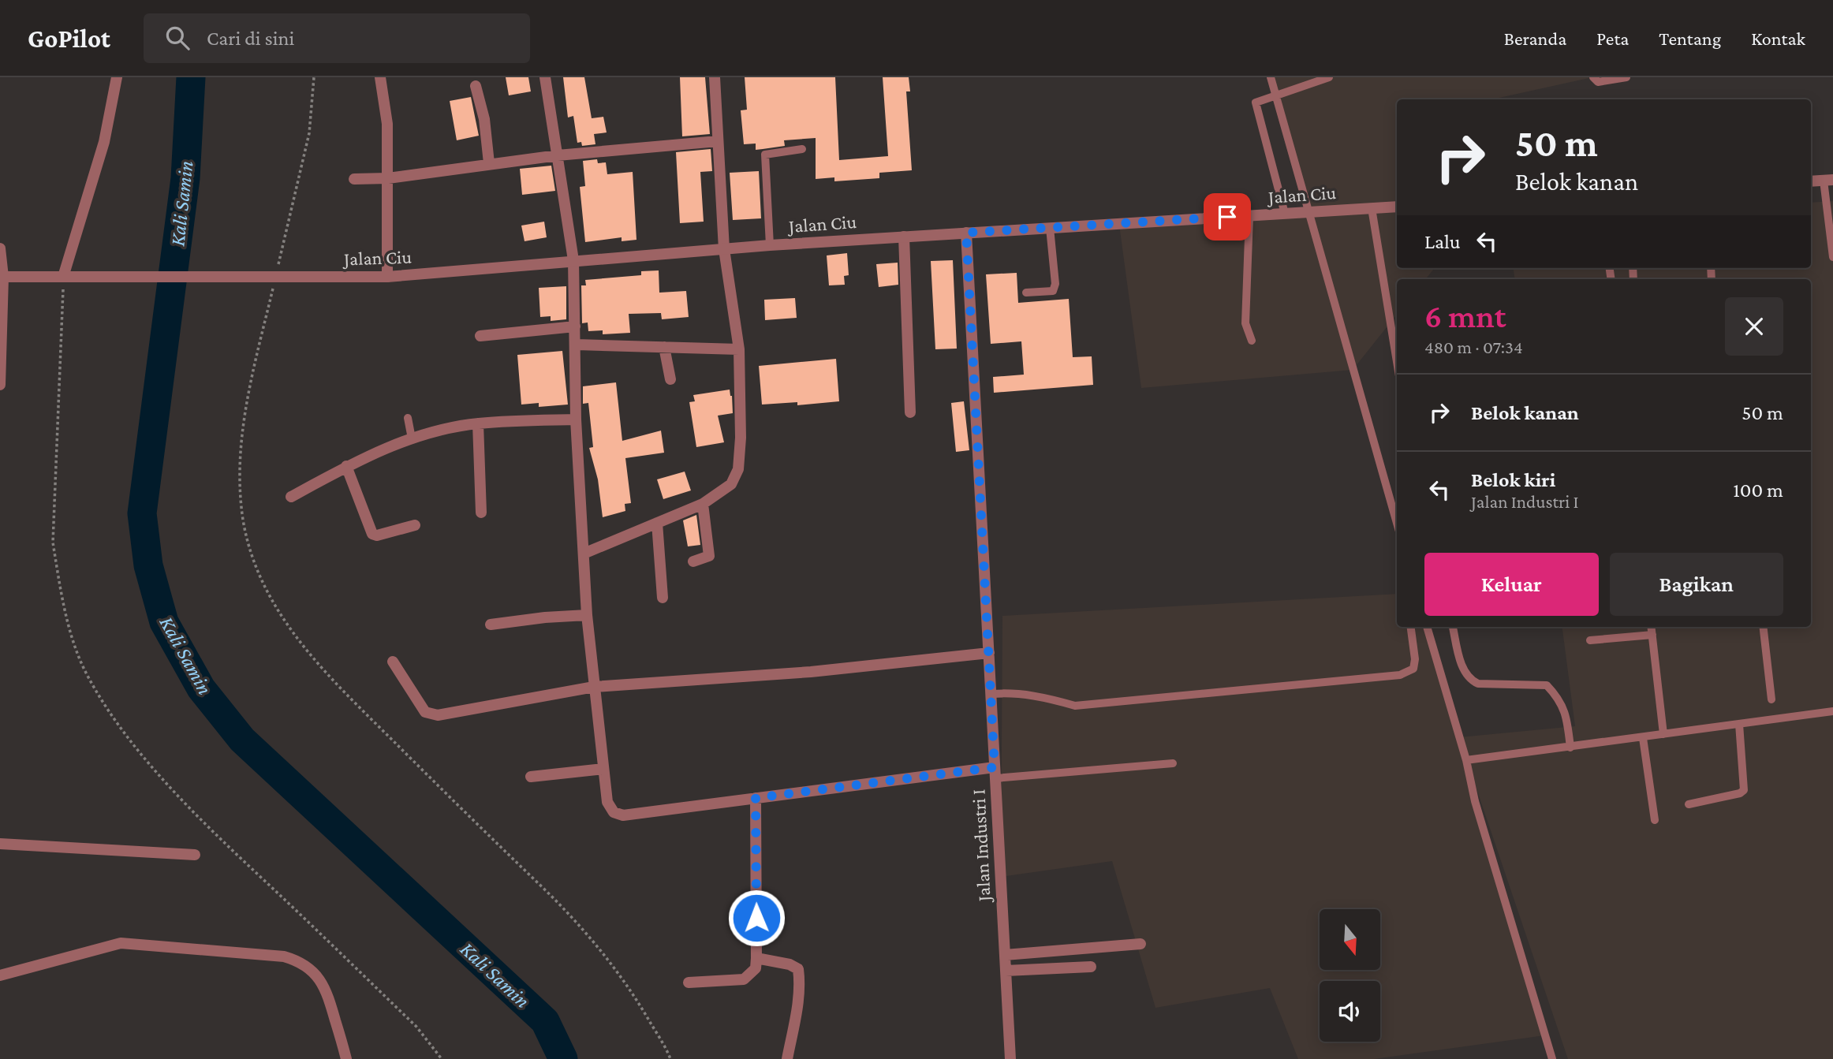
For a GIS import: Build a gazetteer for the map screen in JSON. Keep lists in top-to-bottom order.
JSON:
{
  "streets": {
    "street": ["Jalan Ciu", "Jalan Industri I"]
  },
  "crossings": [
    ["Jalan Ciu", "Jalan Industri I"]
  ],
  "water": ["Kali Samin"],
  "north": "bottom",
  "page": {
    "header": "GoPilot",
    "search": "Cari di sini",
    "nav": [
      "Beranda",
      "Peta",
      "Tentang",
      "Kontak"
    ],
    "turn": ["50 m", "Belok kanan"],
    "then": "Lalu",
    "heading": ["6 mnt", "480 m · 07:34"],
    "list": [
      {
        "name": "Belok kanan",
        "value": "50 m"
      },
      {
        "name": "Belok kiri",
        "note": "Jalan Industri I",
        "value": "100 m"
      }
    ],
    "buttons": ["Keluar", "Bagikan"]
  }
}
